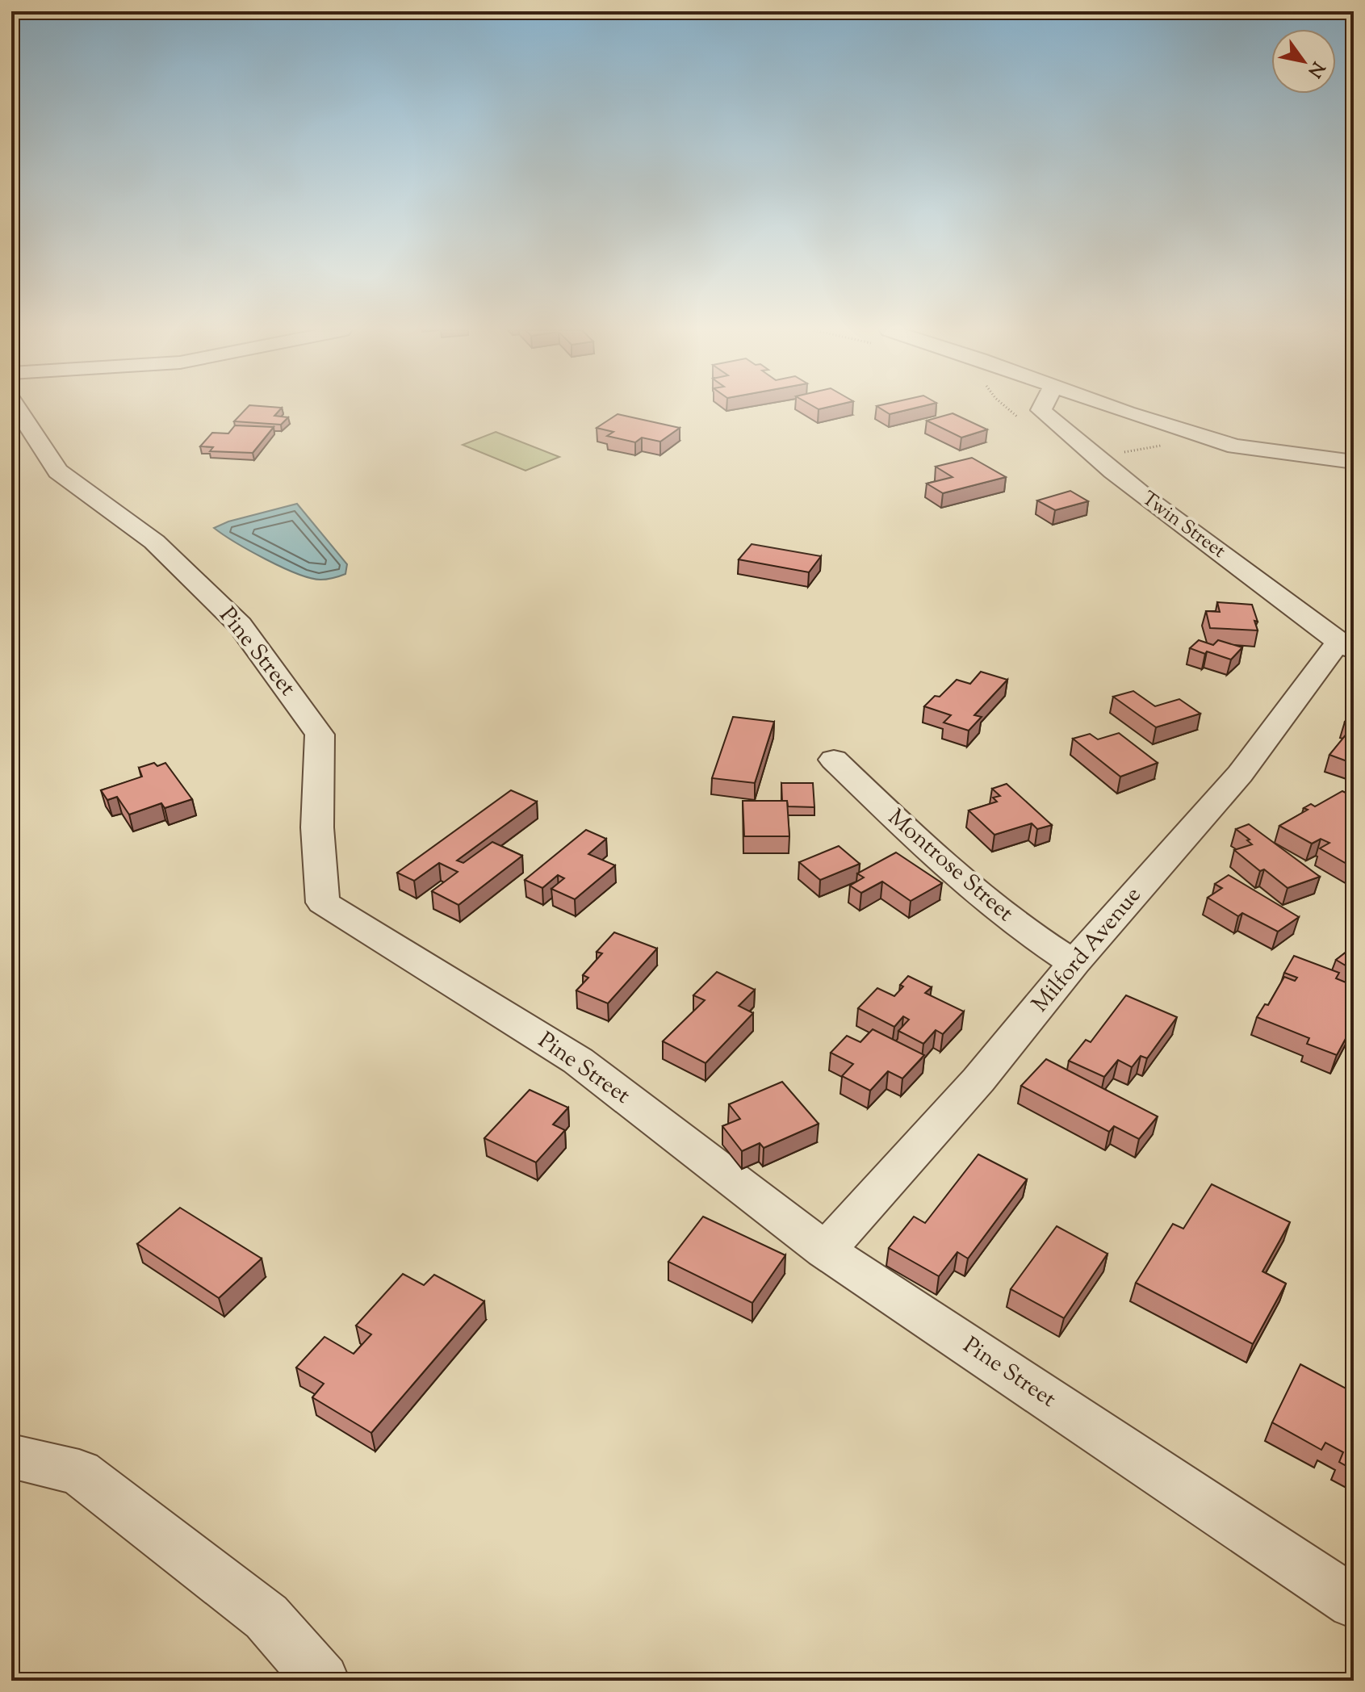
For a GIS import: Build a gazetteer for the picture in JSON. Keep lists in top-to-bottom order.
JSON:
{
  "streets": {
    "street": [
      "Twin Street",
      "Pine Street",
      "Montrose Street",
      "Milford Avenue"
    ]
  },
  "crossings": [
    ["Twin Street", "Milford Avenue"],
    ["Pine Street", "Milford Avenue"],
    ["Montrose Street", "Milford Avenue"]
  ],
  "north": "bottom right"
}
